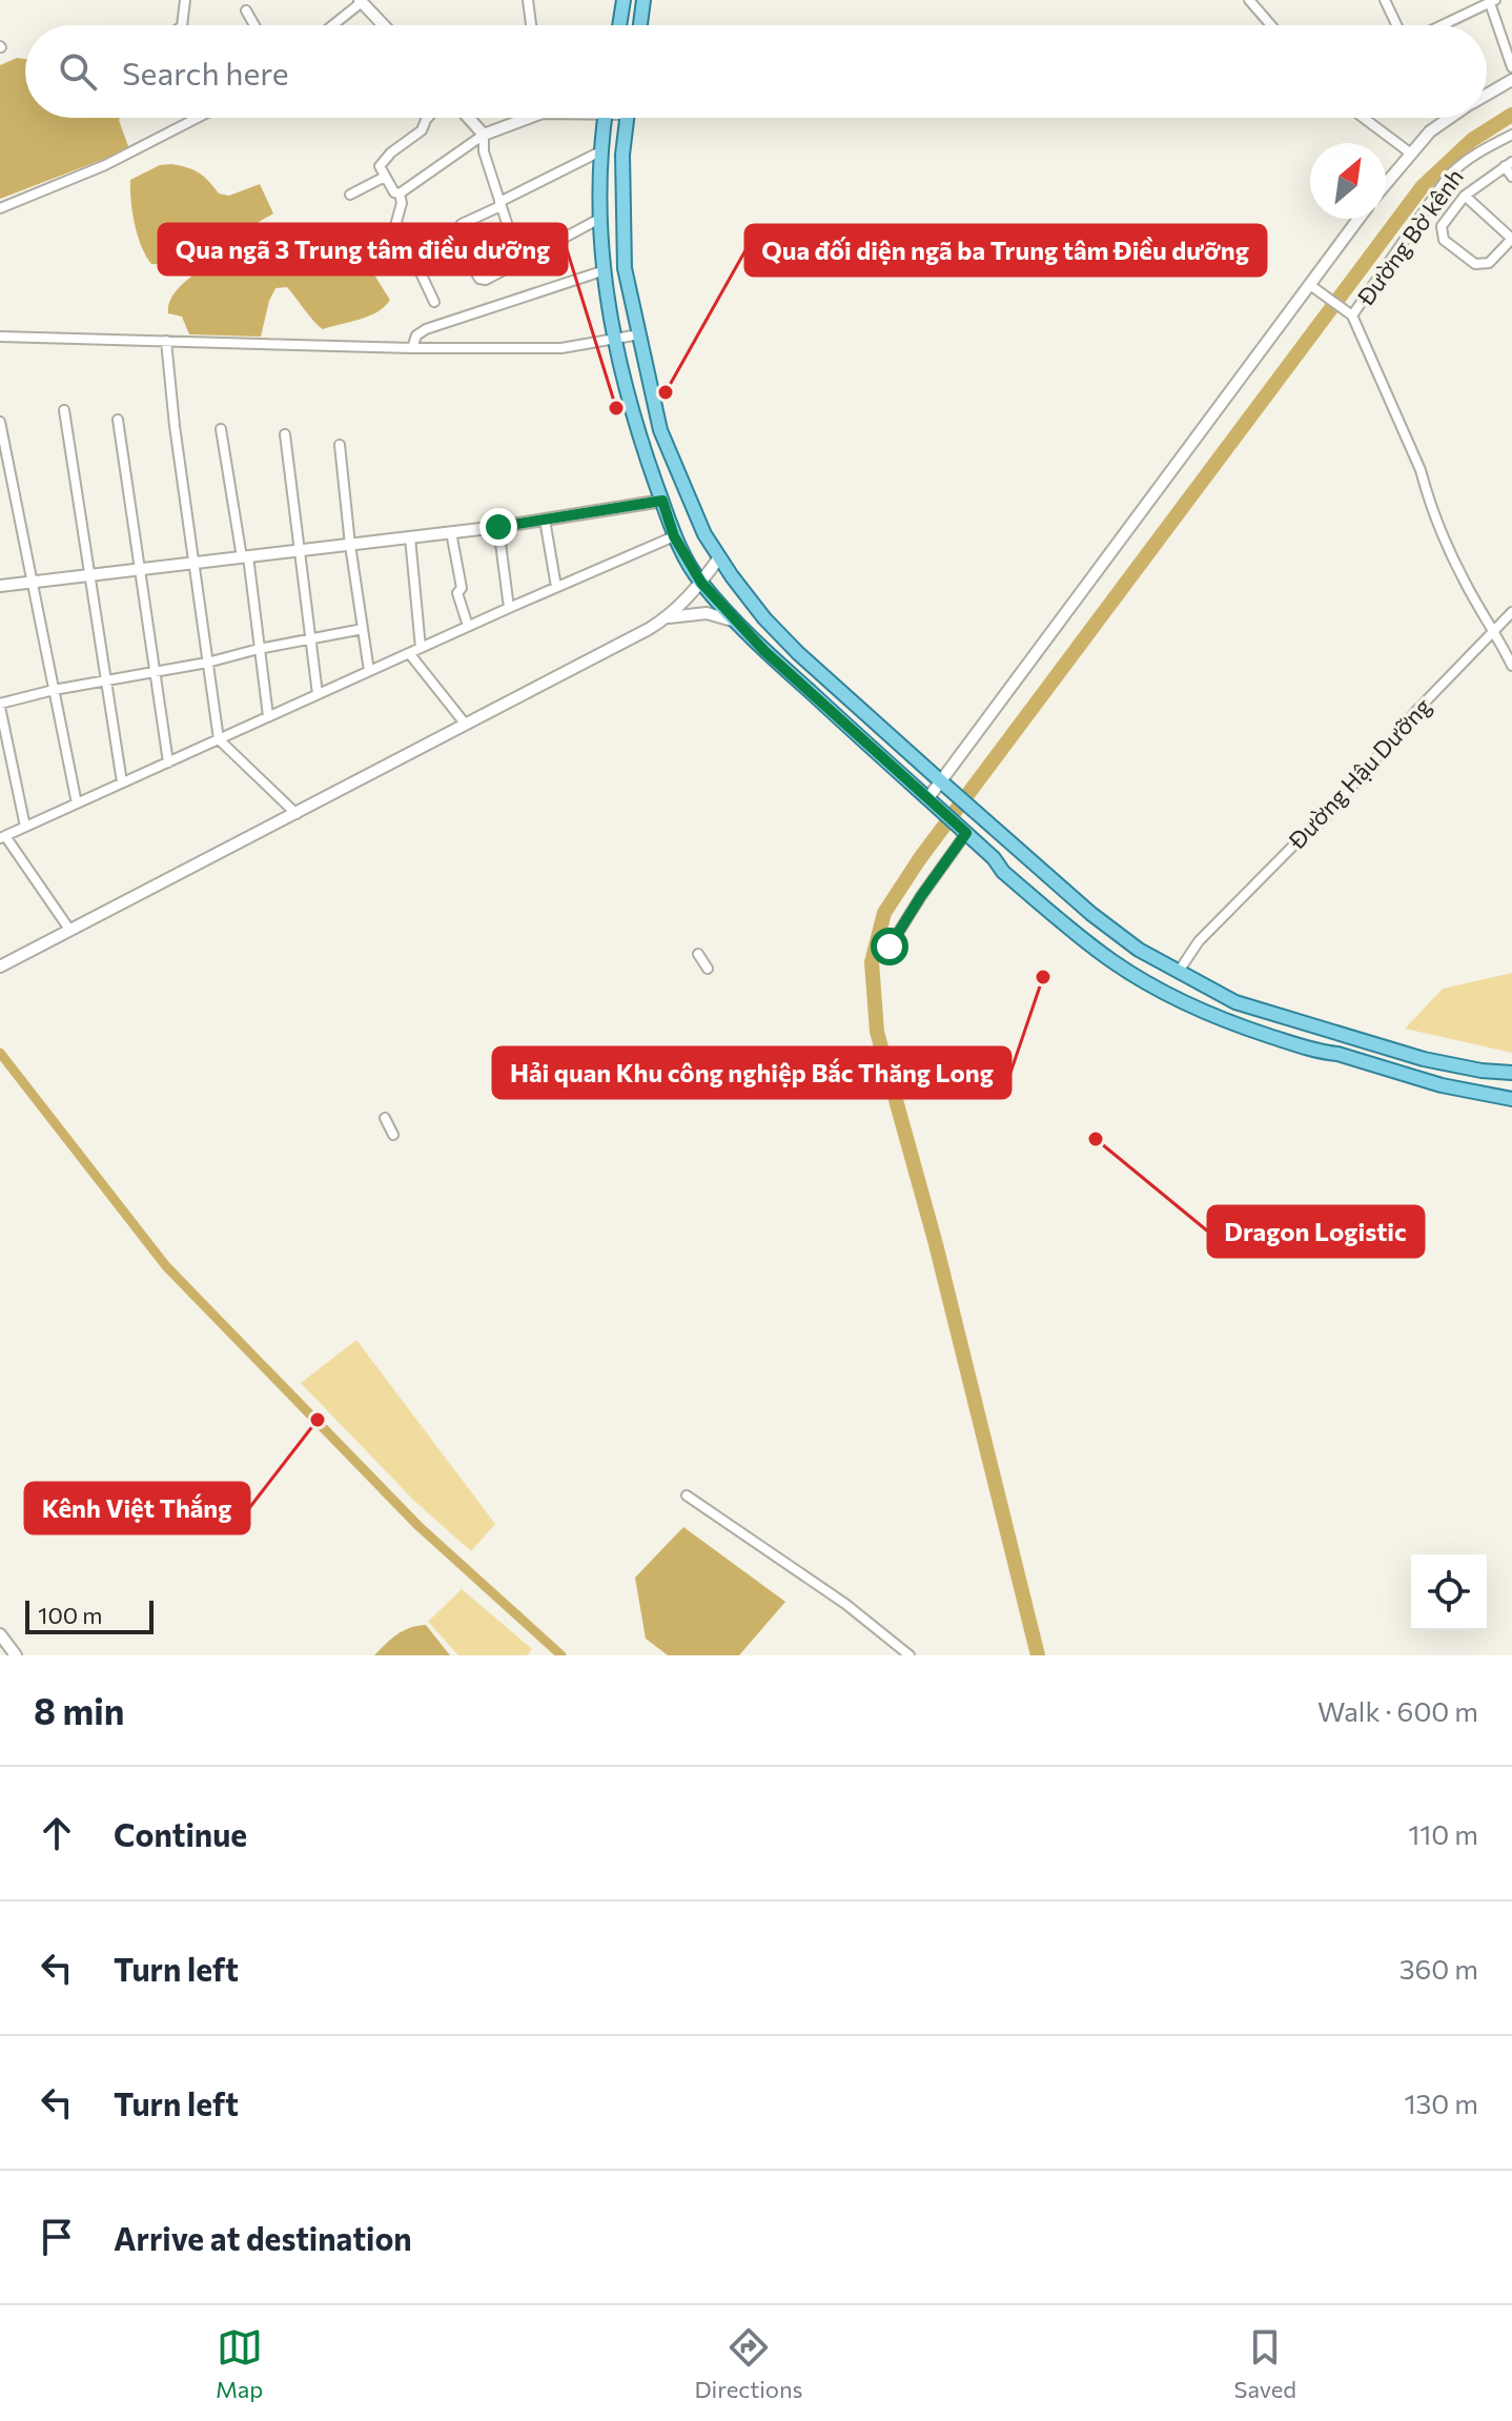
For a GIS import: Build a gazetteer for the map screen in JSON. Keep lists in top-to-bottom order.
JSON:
{
  "streets": {
    "street": ["Đường Bờ kênh", "Đường Hậu Dưỡng"]
  },
  "places": [
    "Qua đối diện ngã ba Trung tâm Điều dưỡng",
    "Qua ngã 3 Trung tâm điều dưỡng",
    "Hải quan Khu công nghiệp Bắc Thăng Long",
    "Dragon Logistic",
    "Kênh Việt Thắng"
  ],
  "scale_bar": "100 m",
  "north": "top right",
  "page": {
    "search": "Search here",
    "scale": "100 m",
    "heading": ["8 min", "Walk · 600 m"],
    "list": [
      ["Continue", "110 m"],
      ["Turn left", "360 m"],
      ["Turn left", "130 m"],
      "Arrive at destination"
    ],
    "nav": ["Map", "Directions", "Saved"]
  }
}
